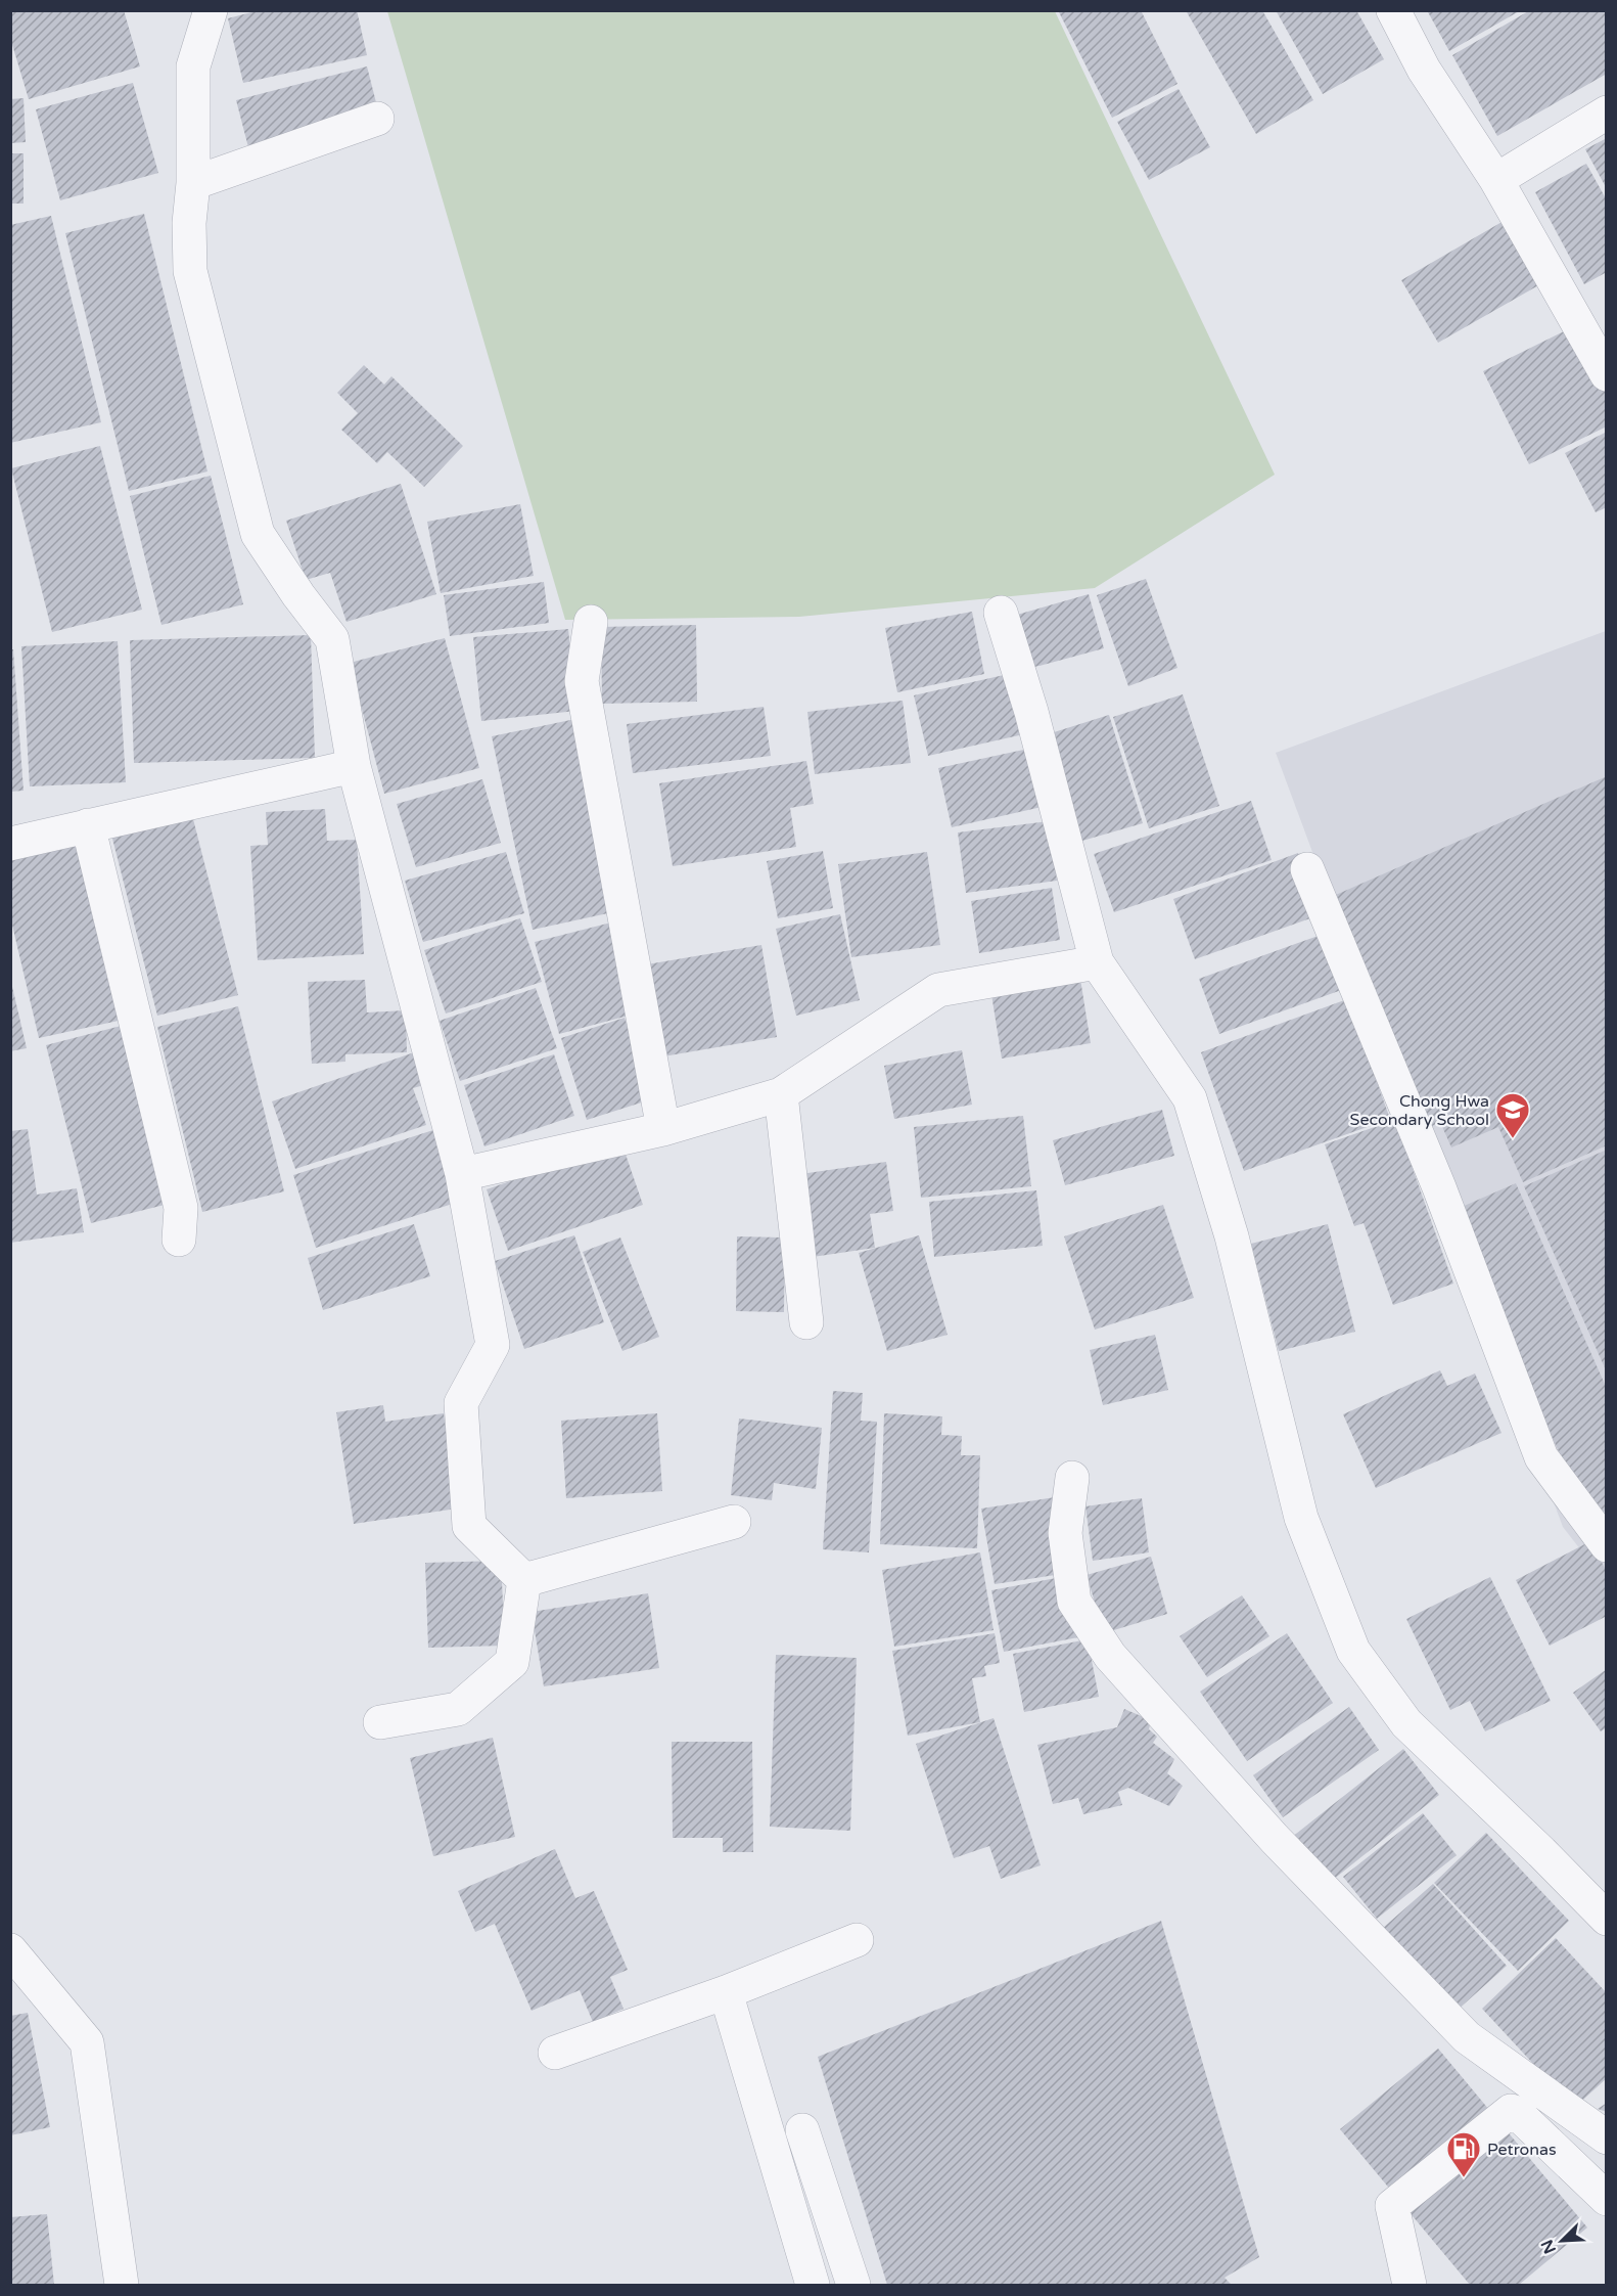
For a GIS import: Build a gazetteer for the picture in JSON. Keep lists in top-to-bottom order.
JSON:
{
  "places": {
    "school or university": ["Chong Hwa Secondary School"],
    "fuel station": ["Petronas"]
  },
  "north": "bottom left"
}
